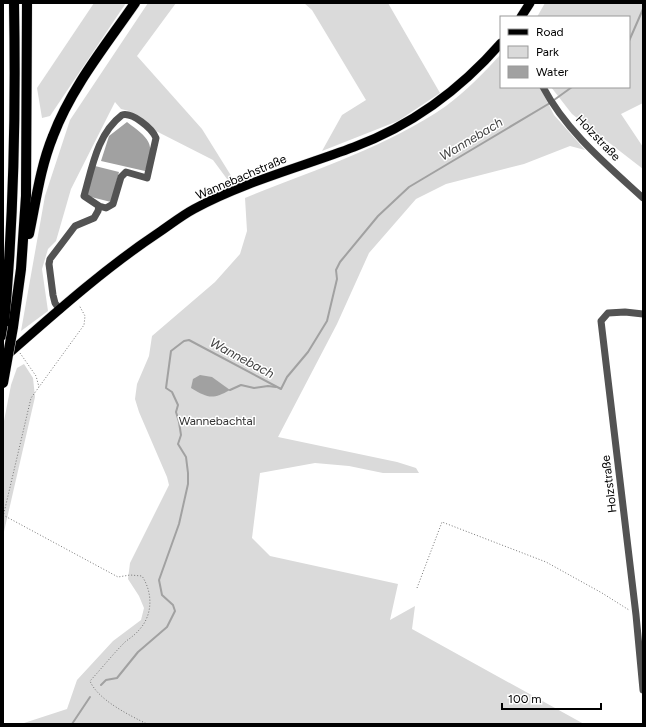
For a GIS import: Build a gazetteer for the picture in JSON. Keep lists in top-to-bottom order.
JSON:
{
  "streets": {
    "main road": ["Wannebachstraße"],
    "street": ["Holzstraße"]
  },
  "water": ["Wannebach"],
  "parks": ["Wannebachtal"],
  "legend": ["Road", "Park", "Water"],
  "scale_bar": "100 m"
}
